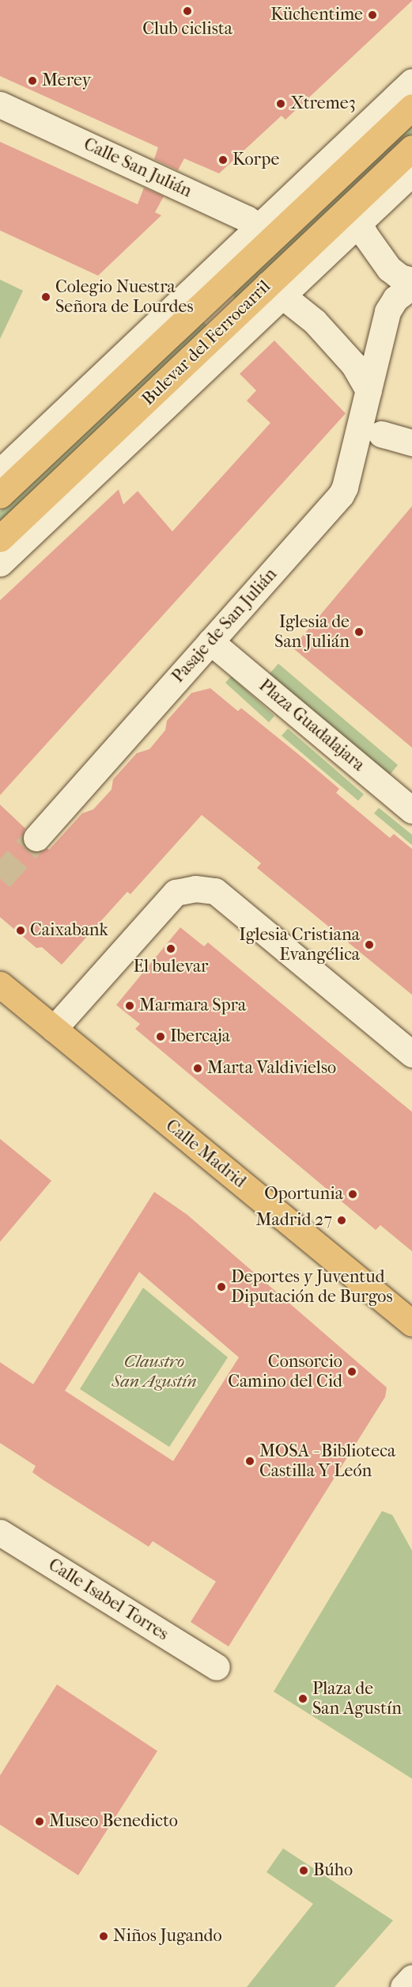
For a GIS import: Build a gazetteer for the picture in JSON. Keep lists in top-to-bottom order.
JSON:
{
  "streets": {
    "main road": ["Bulevar del Ferrocarril", "Calle Madrid"],
    "street": [
      "Calle San Julián",
      "Pasaje de San Julián",
      "Plaza Guadalajara",
      "Calle Isabel Torres"
    ]
  },
  "crossings": [
    ["Calle San Julián", "Bulevar del Ferrocarril"],
    ["Pasaje de San Julián", "Plaza Guadalajara"]
  ],
  "parks": ["Claustro San Agustín"],
  "places": [
    "Club ciclista",
    "Küchentime",
    "Merey",
    "Xtreme3",
    "Korpe",
    "Colegio Nuestra Señora de Lourdes",
    "Iglesia de San Julián",
    "Caixabank",
    "Iglesia Cristiana Evangélica",
    "El bulevar",
    "Marmara Spra",
    "Ibercaja",
    "Marta Valdivielso",
    "Oportunia",
    "Madrid 27",
    "Deportes y Juventud Diputación de Burgos",
    "Consorcio Camino del Cid",
    "MOSA - Biblioteca Castilla Y León",
    "Plaza de San Agustín",
    "Museo Benedicto",
    "Búho",
    "Niños Jugando"
  ]
}
